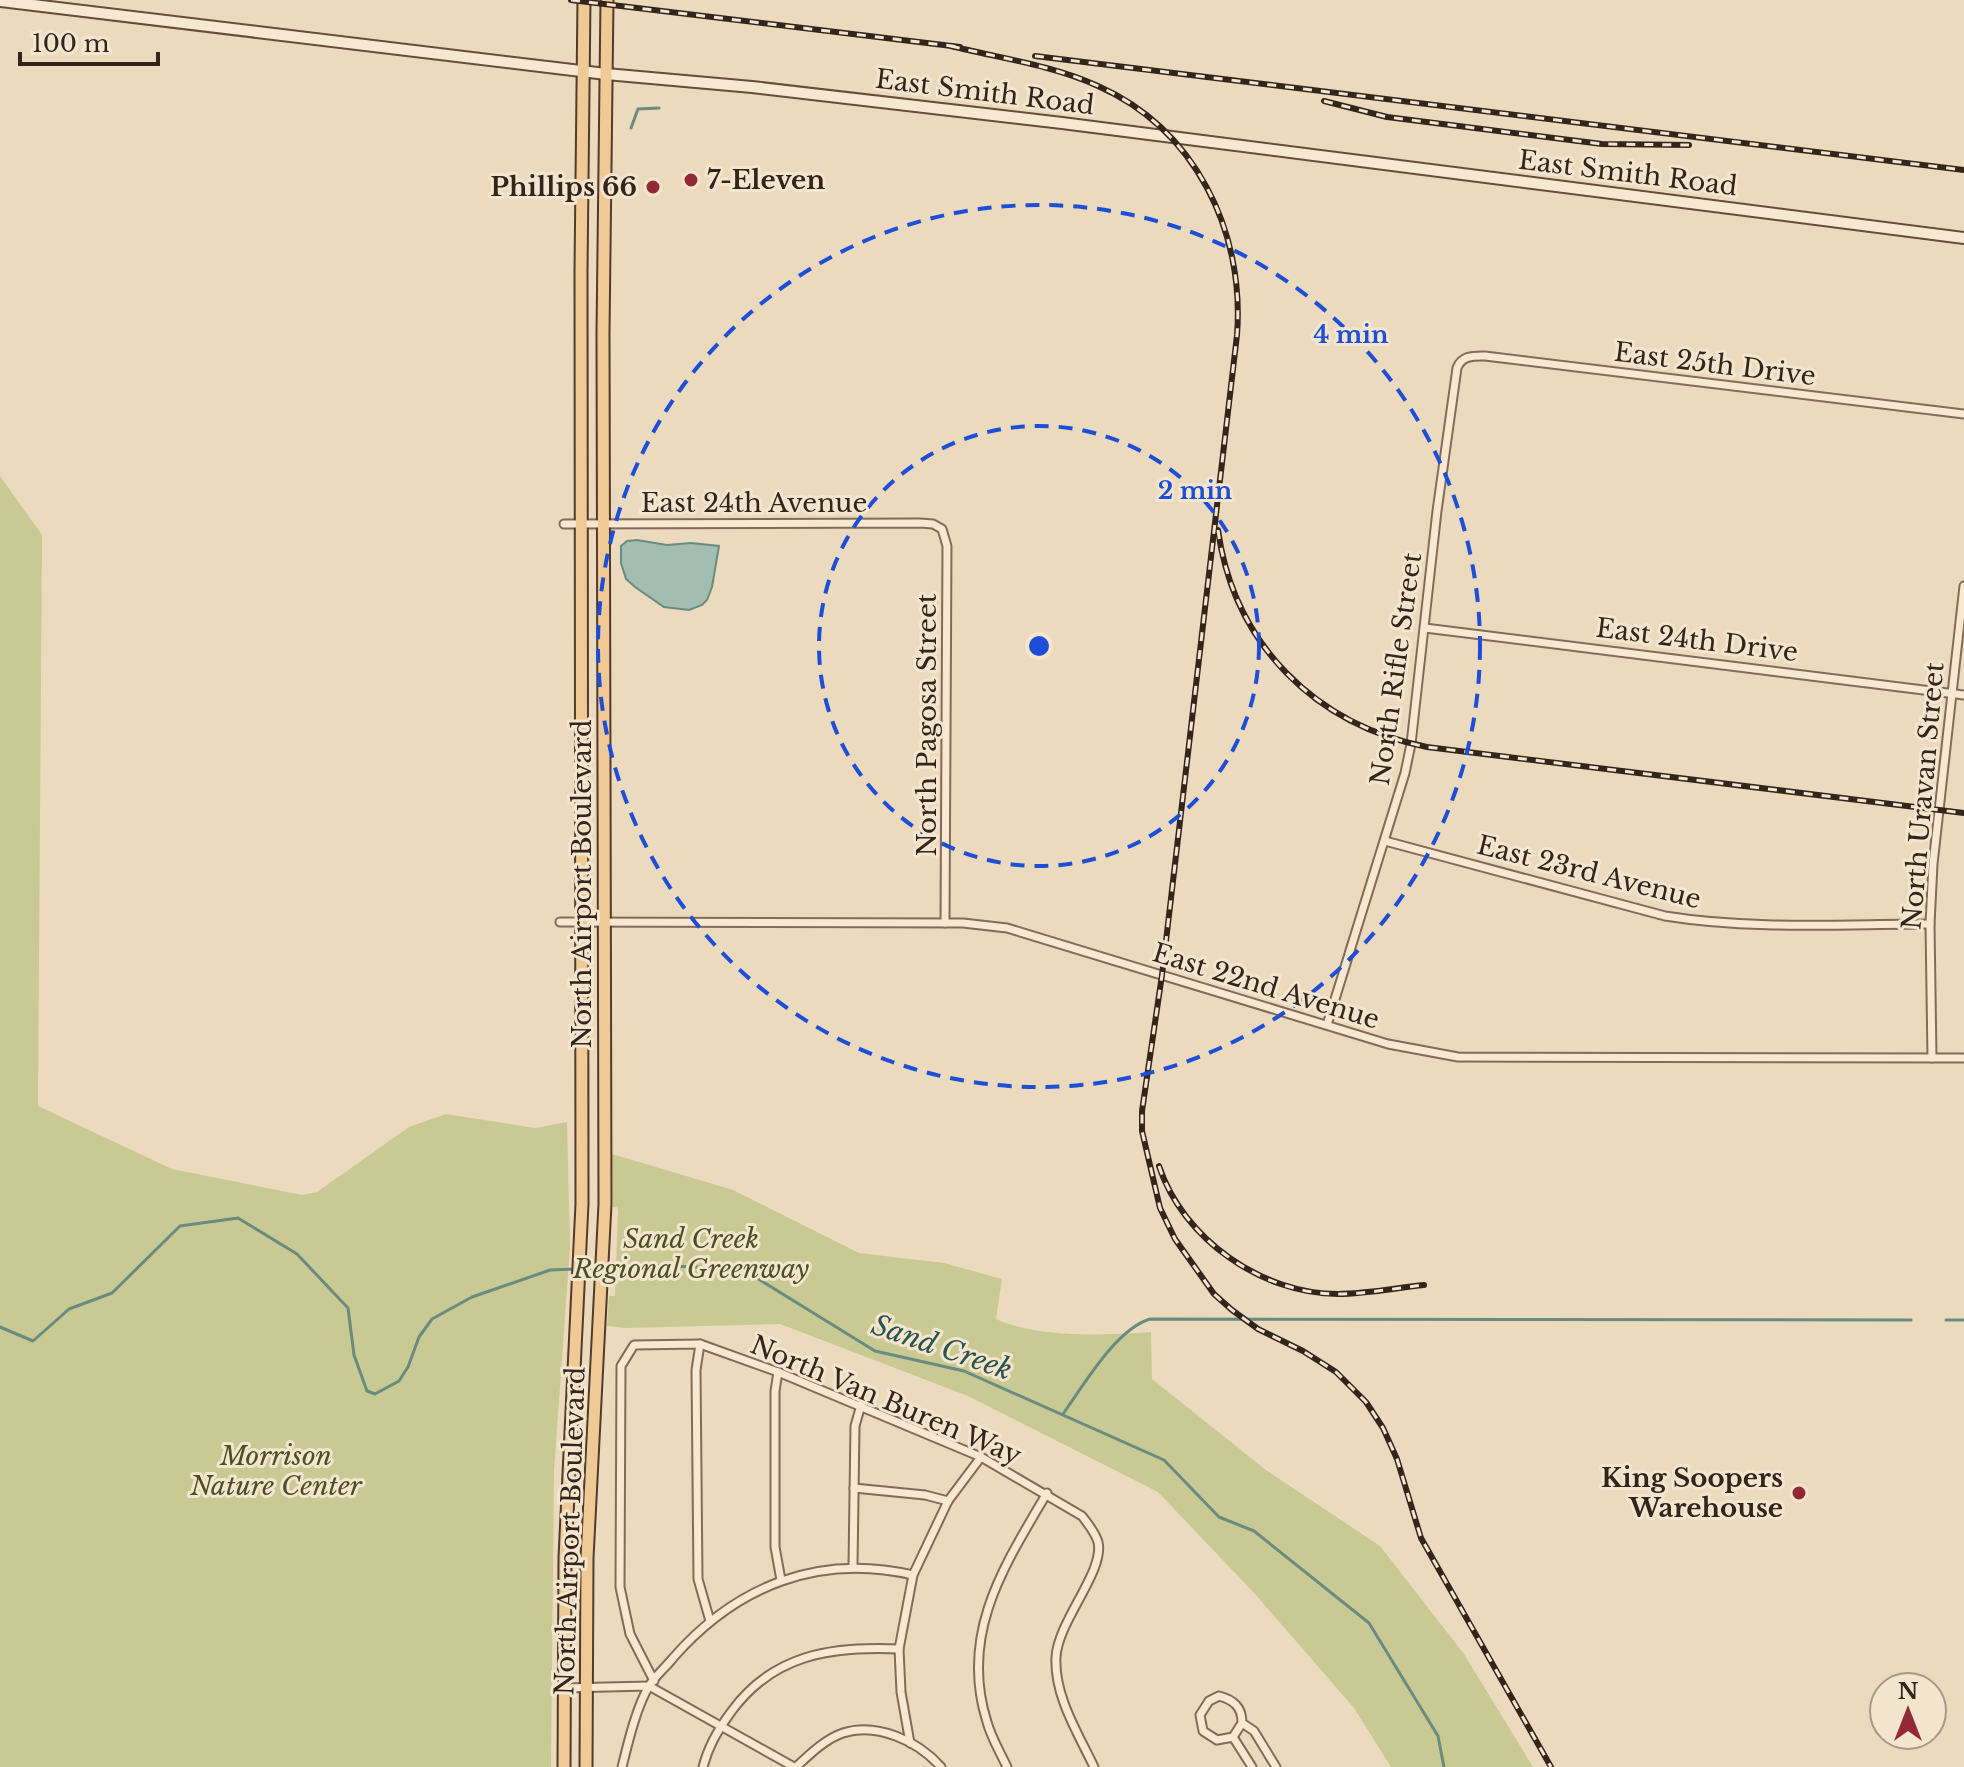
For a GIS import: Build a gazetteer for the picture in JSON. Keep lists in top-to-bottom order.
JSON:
{
  "streets": {
    "main road": ["North Airport Boulevard"],
    "street": [
      "East Smith Road",
      "East 25th Drive",
      "East 24th Avenue",
      "East 24th Drive",
      "North Rifle Street",
      "North Pagosa Street",
      "North Uravan Street",
      "East 23rd Avenue",
      "East 22nd Avenue",
      "North Van Buren Way"
    ]
  },
  "crossings": [
    ["East Smith Road", "North Airport Boulevard"],
    ["East 25th Drive", "North Rifle Street"],
    ["East 24th Avenue", "North Pagosa Street"],
    ["East 24th Avenue", "North Airport Boulevard"],
    ["East 24th Drive", "North Rifle Street"],
    ["East 24th Drive", "North Uravan Street"],
    ["North Rifle Street", "East 23rd Avenue"],
    ["North Rifle Street", "East 22nd Avenue"],
    ["North Pagosa Street", "East 22nd Avenue"],
    ["North Uravan Street", "East 23rd Avenue"],
    ["North Uravan Street", "East 22nd Avenue"],
    ["North Airport Boulevard", "East 22nd Avenue"]
  ],
  "water": ["Sand Creek"],
  "parks": ["Sand Creek Regional Greenway", "Morrison Nature Center"],
  "places": ["7-Eleven", "Phillips 66", "King Soopers Warehouse"],
  "scale_bar": "100 m",
  "north": "top",
  "rings": ["4 min", "2 min"]
}
